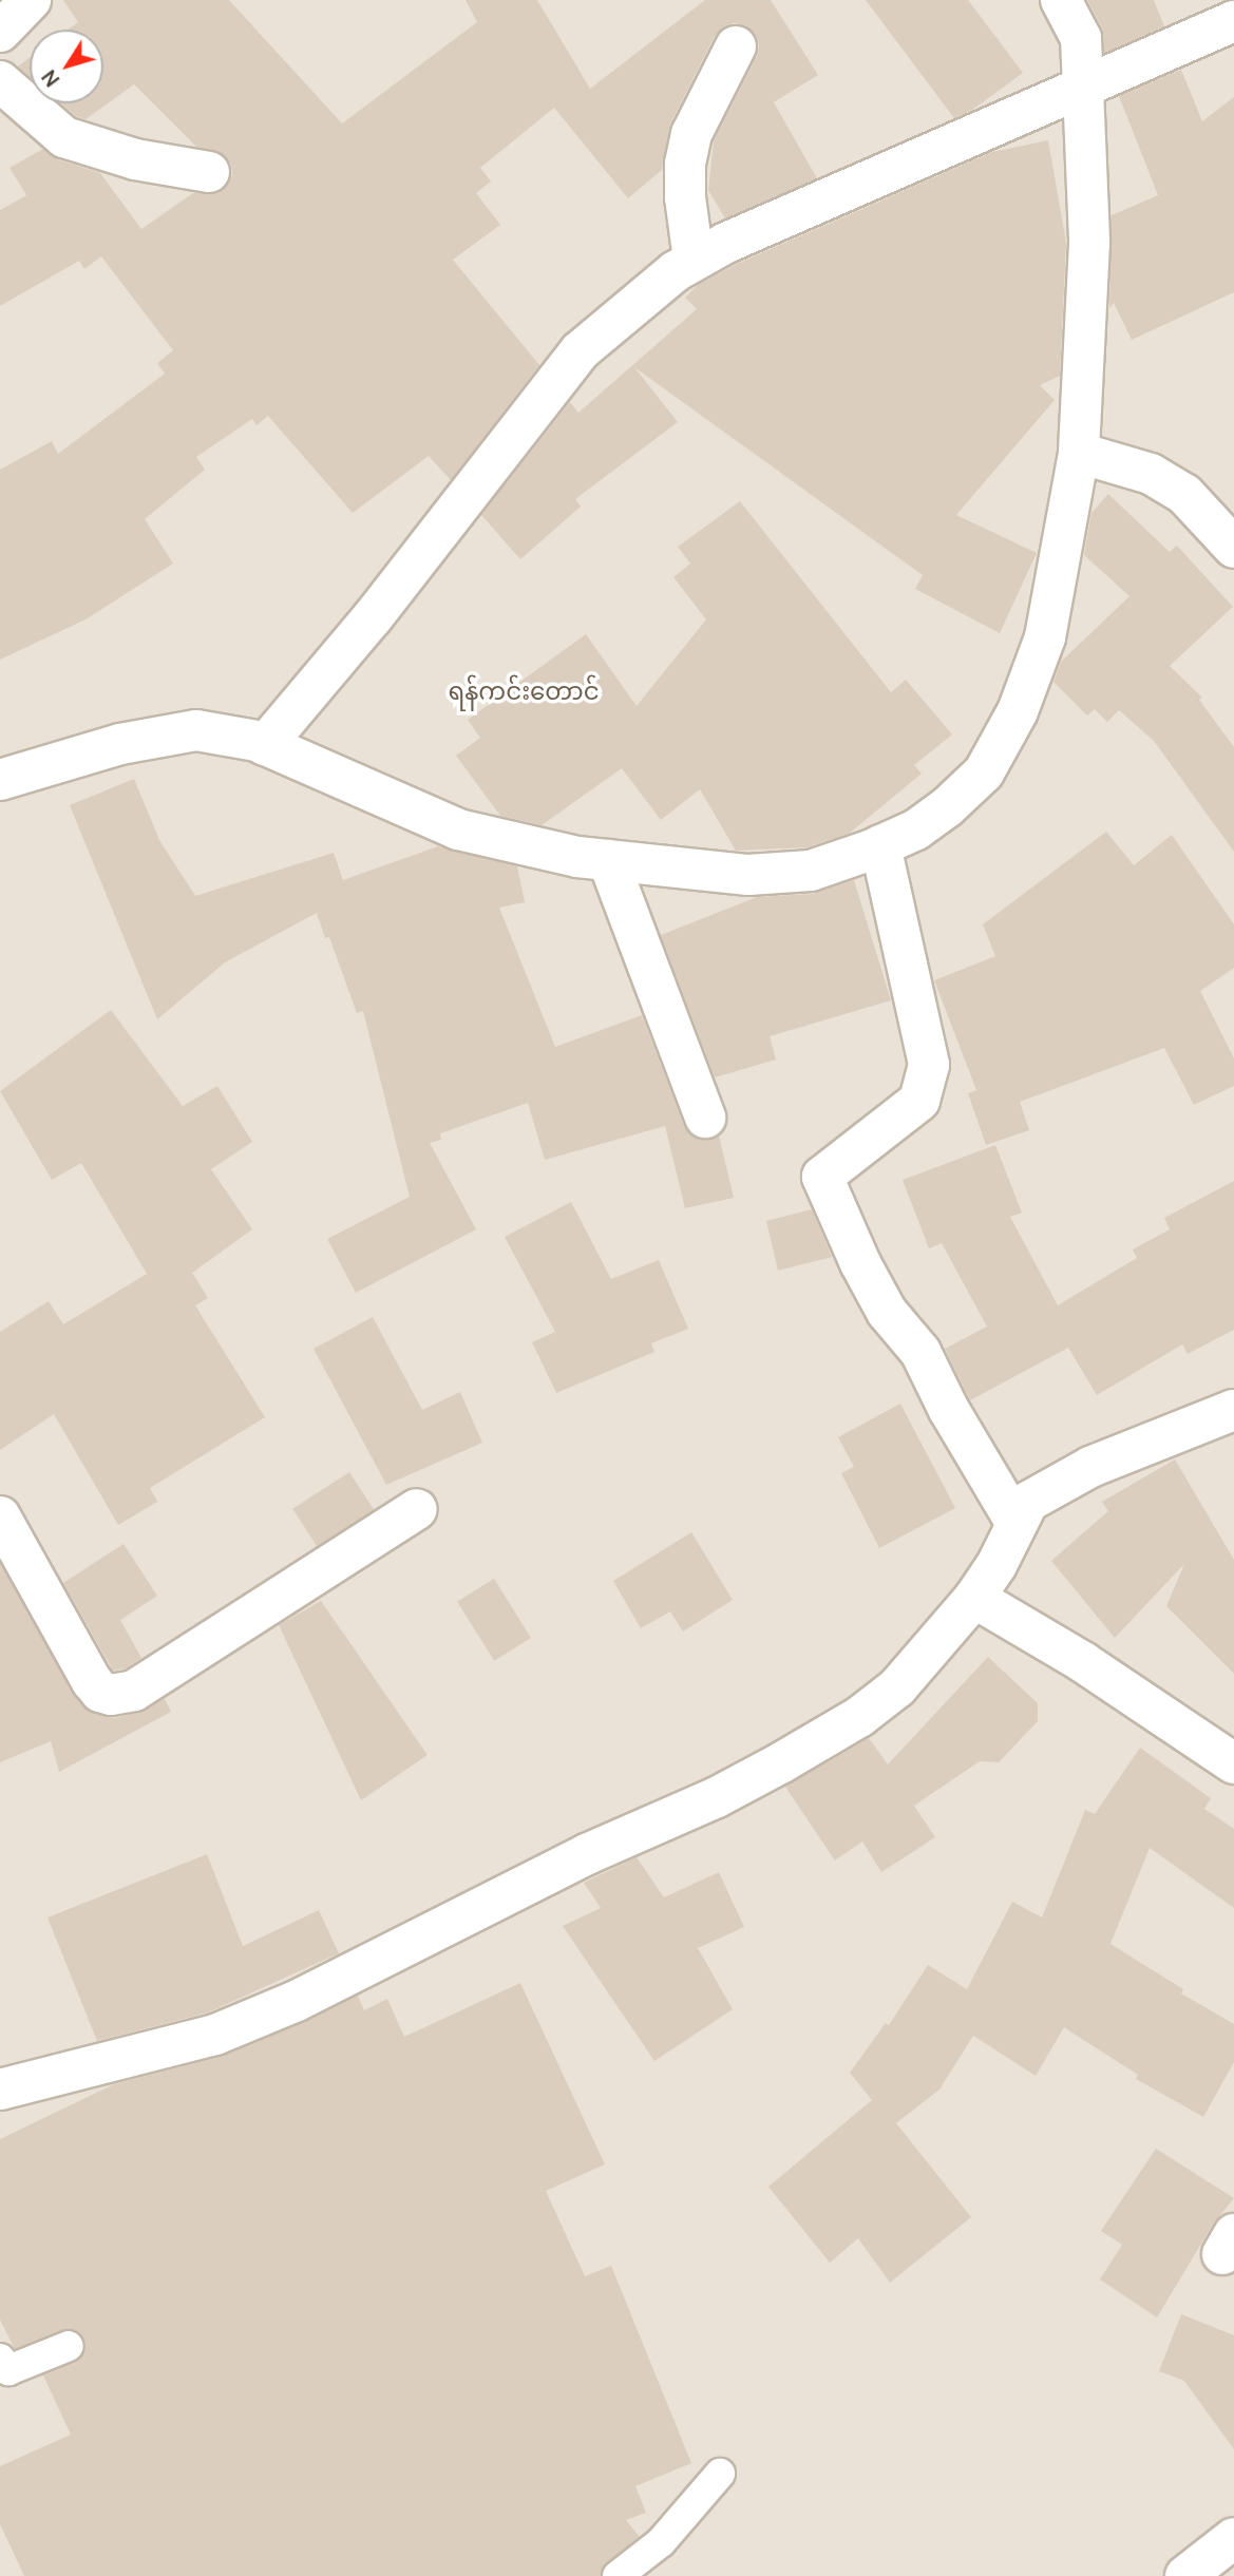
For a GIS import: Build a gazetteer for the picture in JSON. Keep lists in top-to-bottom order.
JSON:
{
  "districts": ["ရန်ကင်းတောင်"],
  "north": "bottom left"
}
